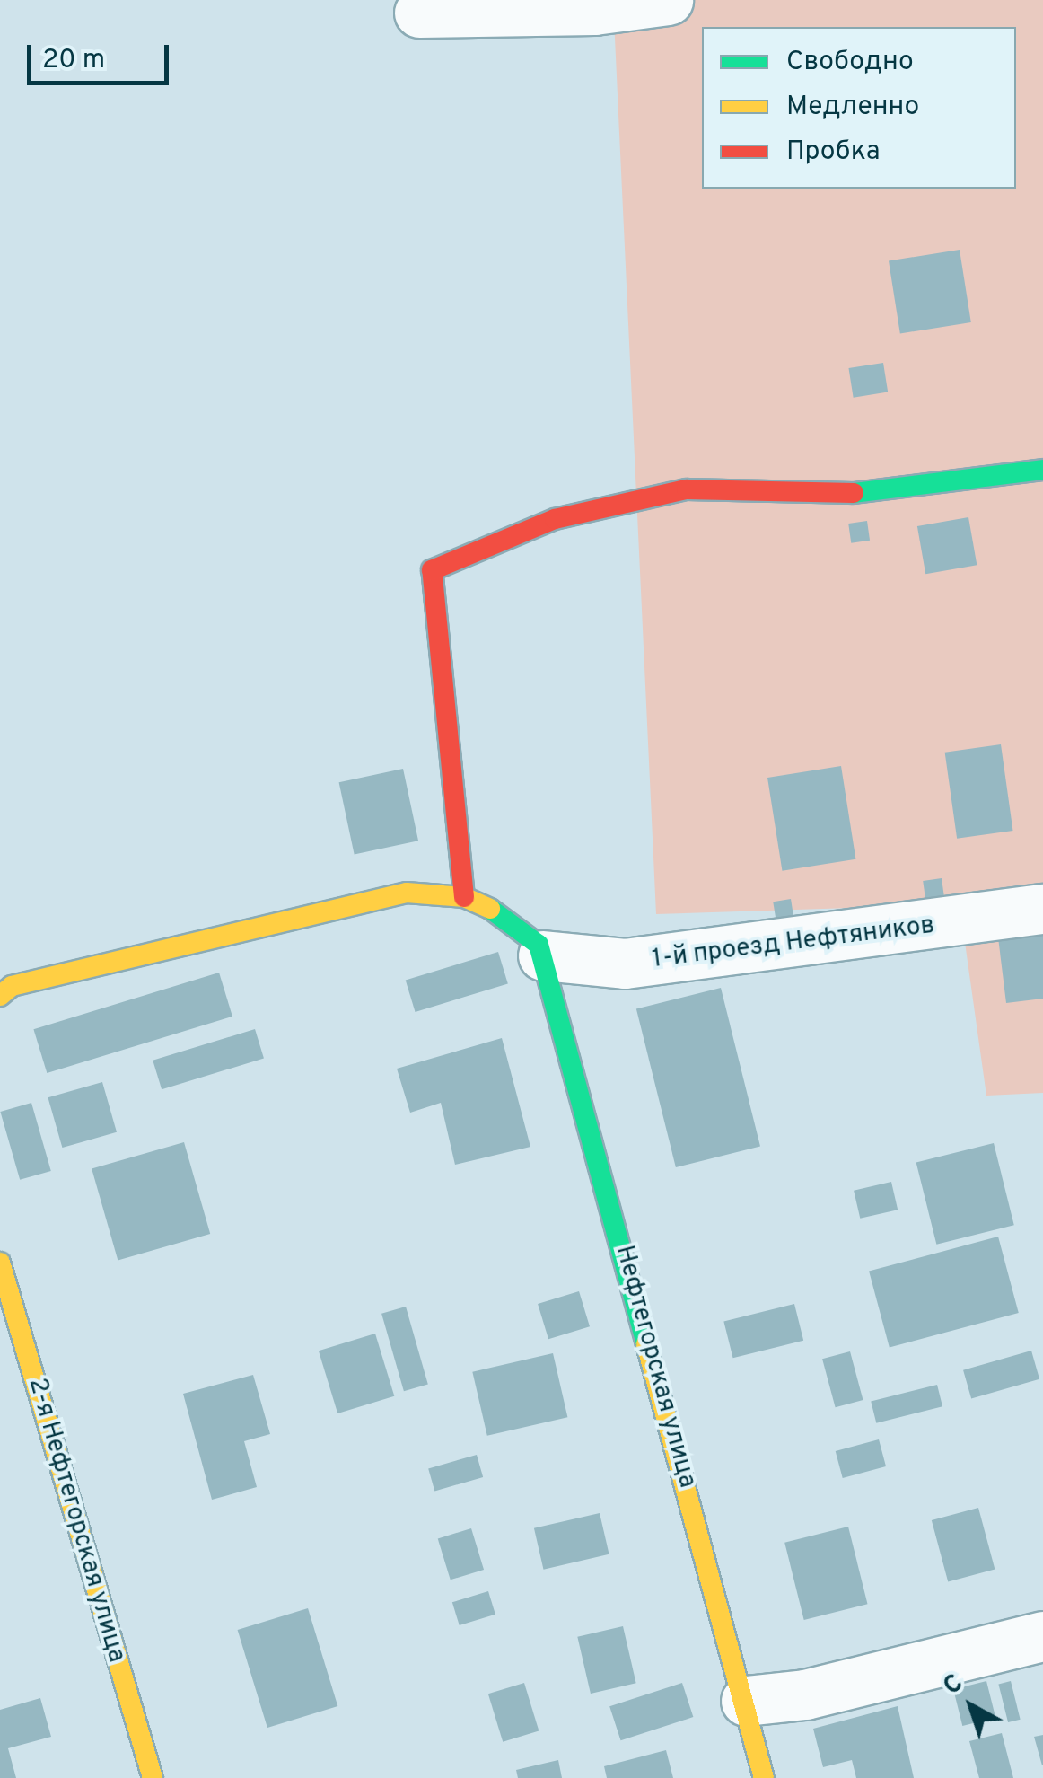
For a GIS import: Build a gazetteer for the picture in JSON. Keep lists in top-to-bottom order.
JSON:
{
  "streets": {
    "street": ["1-й проезд Нефтяников", "Нефтегорская улица", "2-я Нефтегорская улица"]
  },
  "crossings": [
    ["1-й проезд Нефтяников", "Нефтегорская улица"]
  ],
  "legend": ["Свободно", "Медленно", "Пробка"],
  "scale_bar": "20 m",
  "north": "top left"
}
